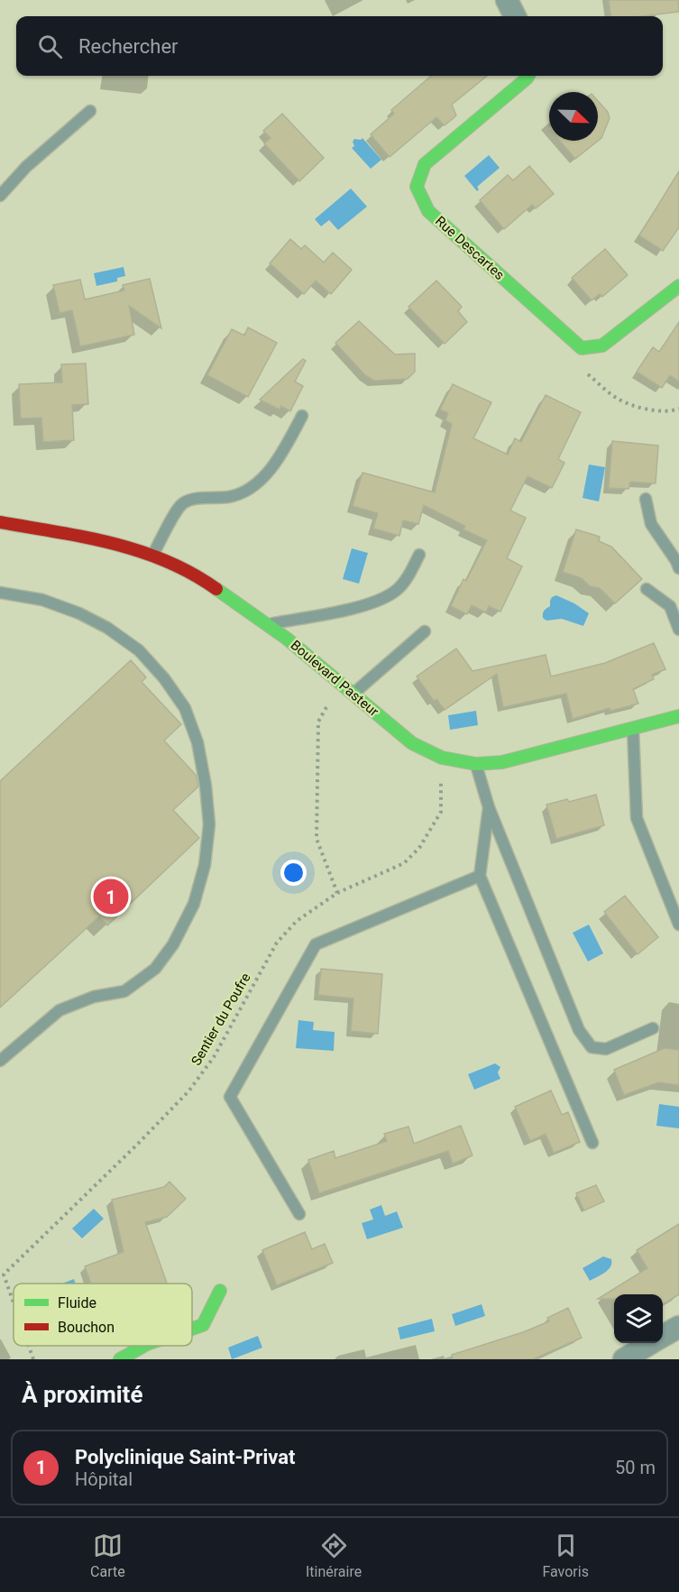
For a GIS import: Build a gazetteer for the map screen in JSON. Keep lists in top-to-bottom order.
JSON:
{
  "streets": {
    "street": ["Rue Descartes", "Boulevard Pasteur"],
    "path": ["Sentier du Poufre"]
  },
  "crossings": [
    ["Boulevard Pasteur", "Sentier du Poufre"]
  ],
  "legend": ["Fluide", "Bouchon"],
  "north": "bottom right",
  "page": {
    "search": "Rechercher",
    "pins": "1",
    "heading": "À proximité",
    "list": [
      {
        "mark": "1",
        "name": "Polyclinique Saint-Privat",
        "note": "Hôpital",
        "value": "50 m"
      }
    ],
    "nav": ["Carte", "Itinéraire", "Favoris"]
  }
}
